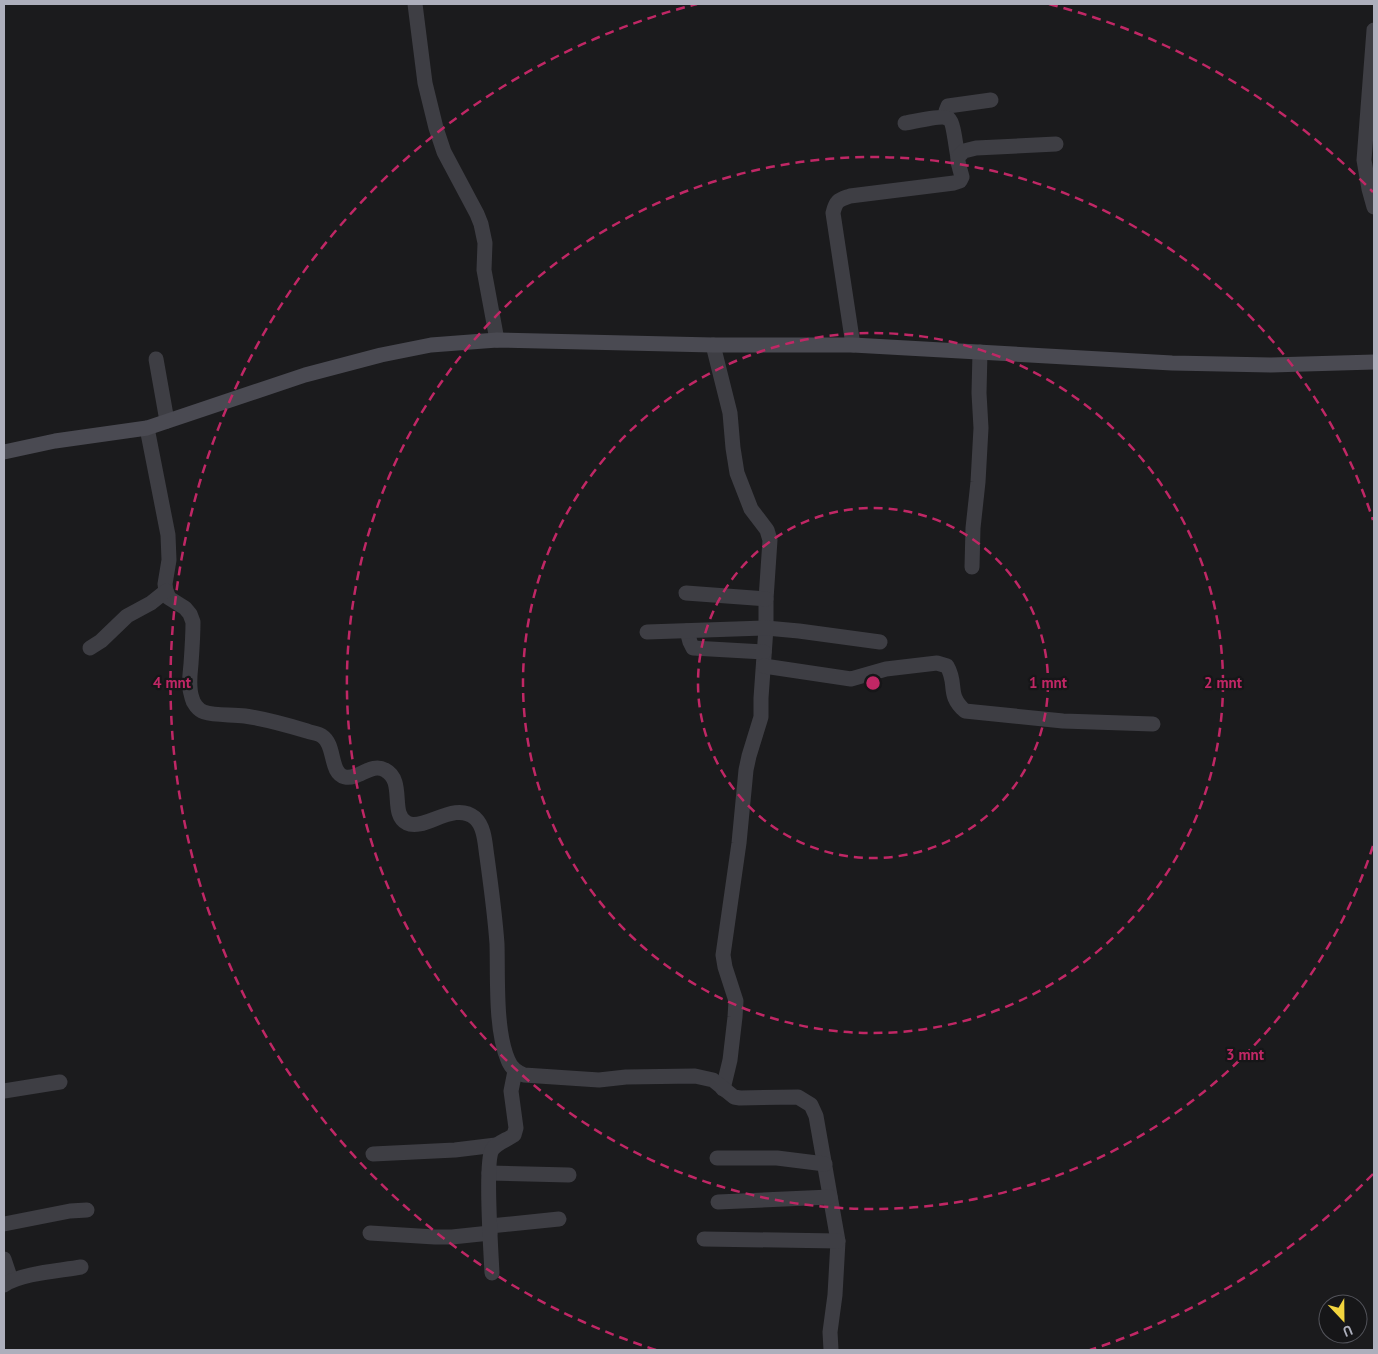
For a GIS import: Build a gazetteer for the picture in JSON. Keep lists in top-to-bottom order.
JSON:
{
  "north": "bottom",
  "rings": [
    "1 mnt",
    "2 mnt",
    "4 mnt",
    "3 mnt"
  ]
}
